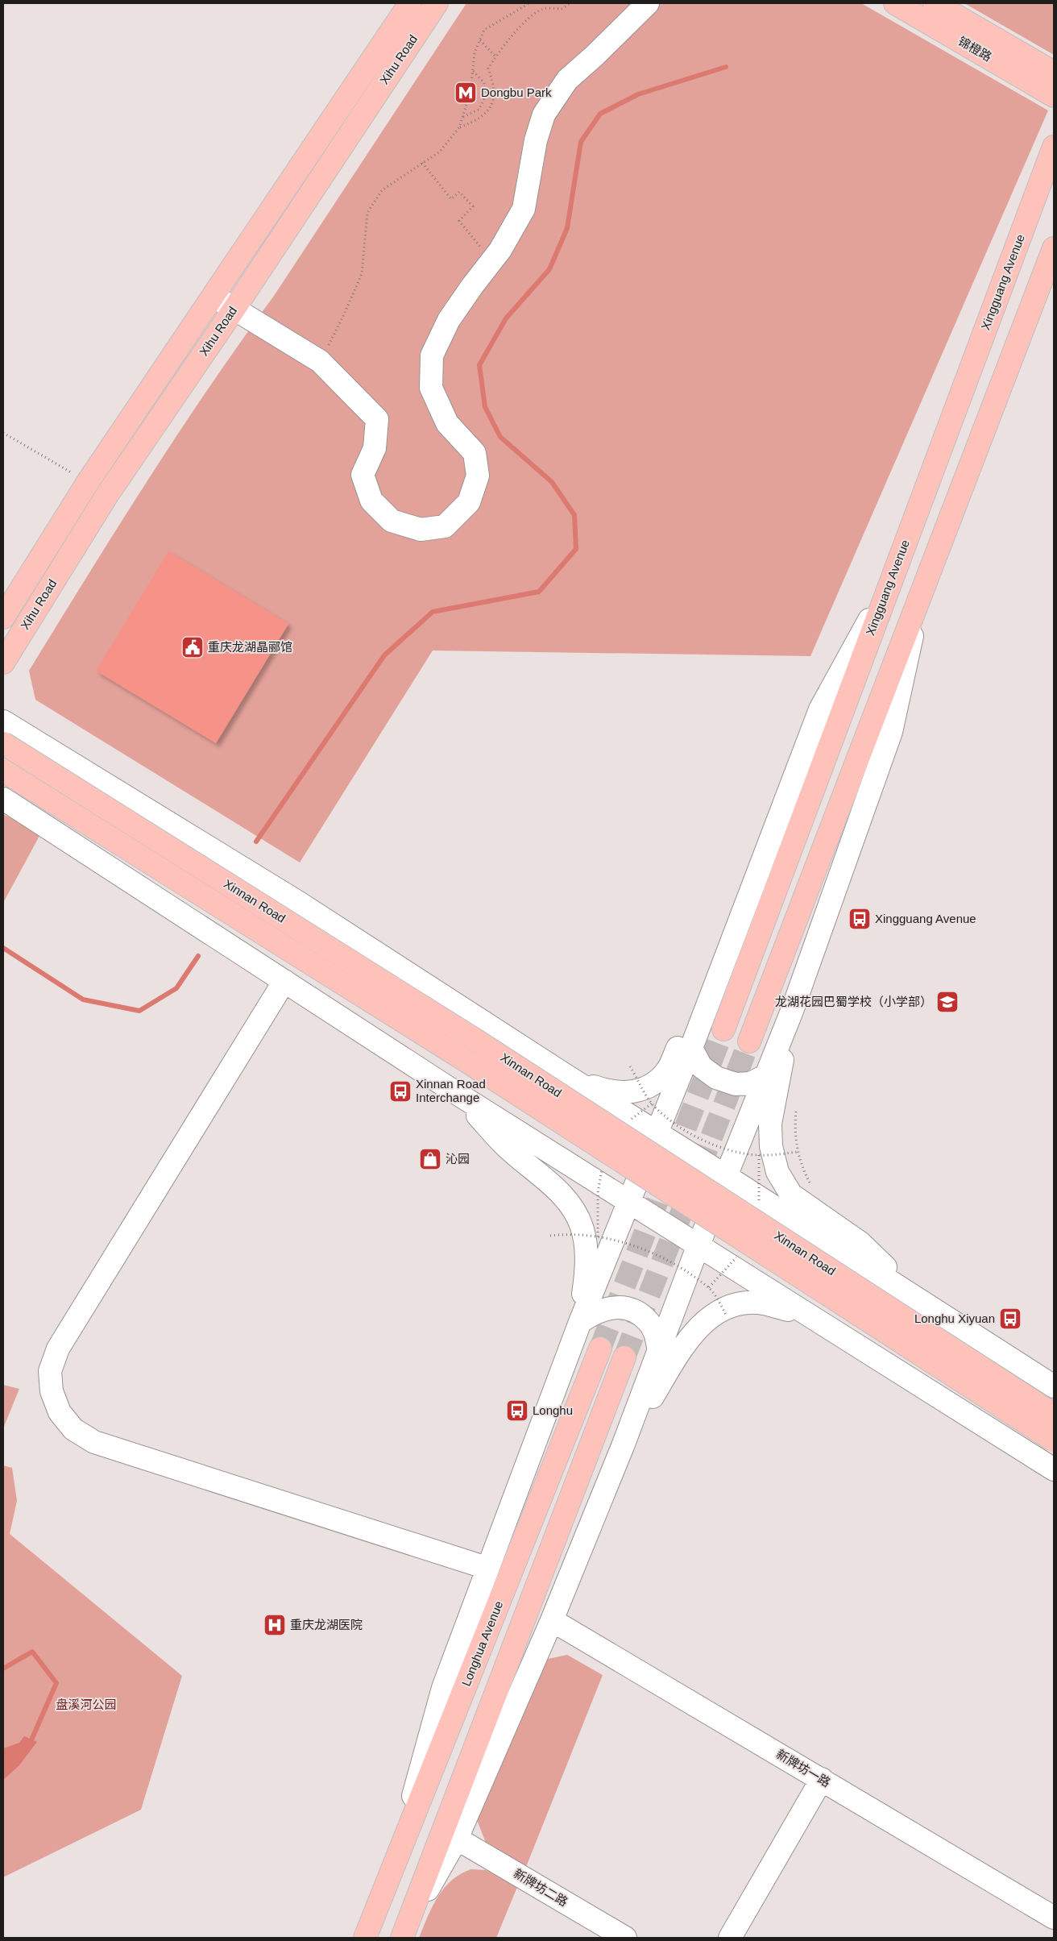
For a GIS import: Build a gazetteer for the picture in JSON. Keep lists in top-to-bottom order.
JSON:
{
  "streets": {
    "main road": [
      "锦橙路",
      "Xihu Road",
      "Xingguang Avenue",
      "Xinnan Road",
      "Longhua Avenue"
    ],
    "street": ["新牌坊一路", "新牌坊二路"]
  },
  "parks": ["盘溪河公园"],
  "places": {
    "metro station": ["Dongbu Park"],
    "public building": ["重庆龙湖晶郦馆"],
    "bus stop": [
      "Xingguang Avenue",
      "Xinnan Road Interchange",
      "Longhu Xiyuan",
      "Longhu"
    ],
    "school or university": ["龙湖花园巴蜀学校（小学部）"],
    "shop": ["沁园"],
    "hospital": ["重庆龙湖医院"]
  }
}
